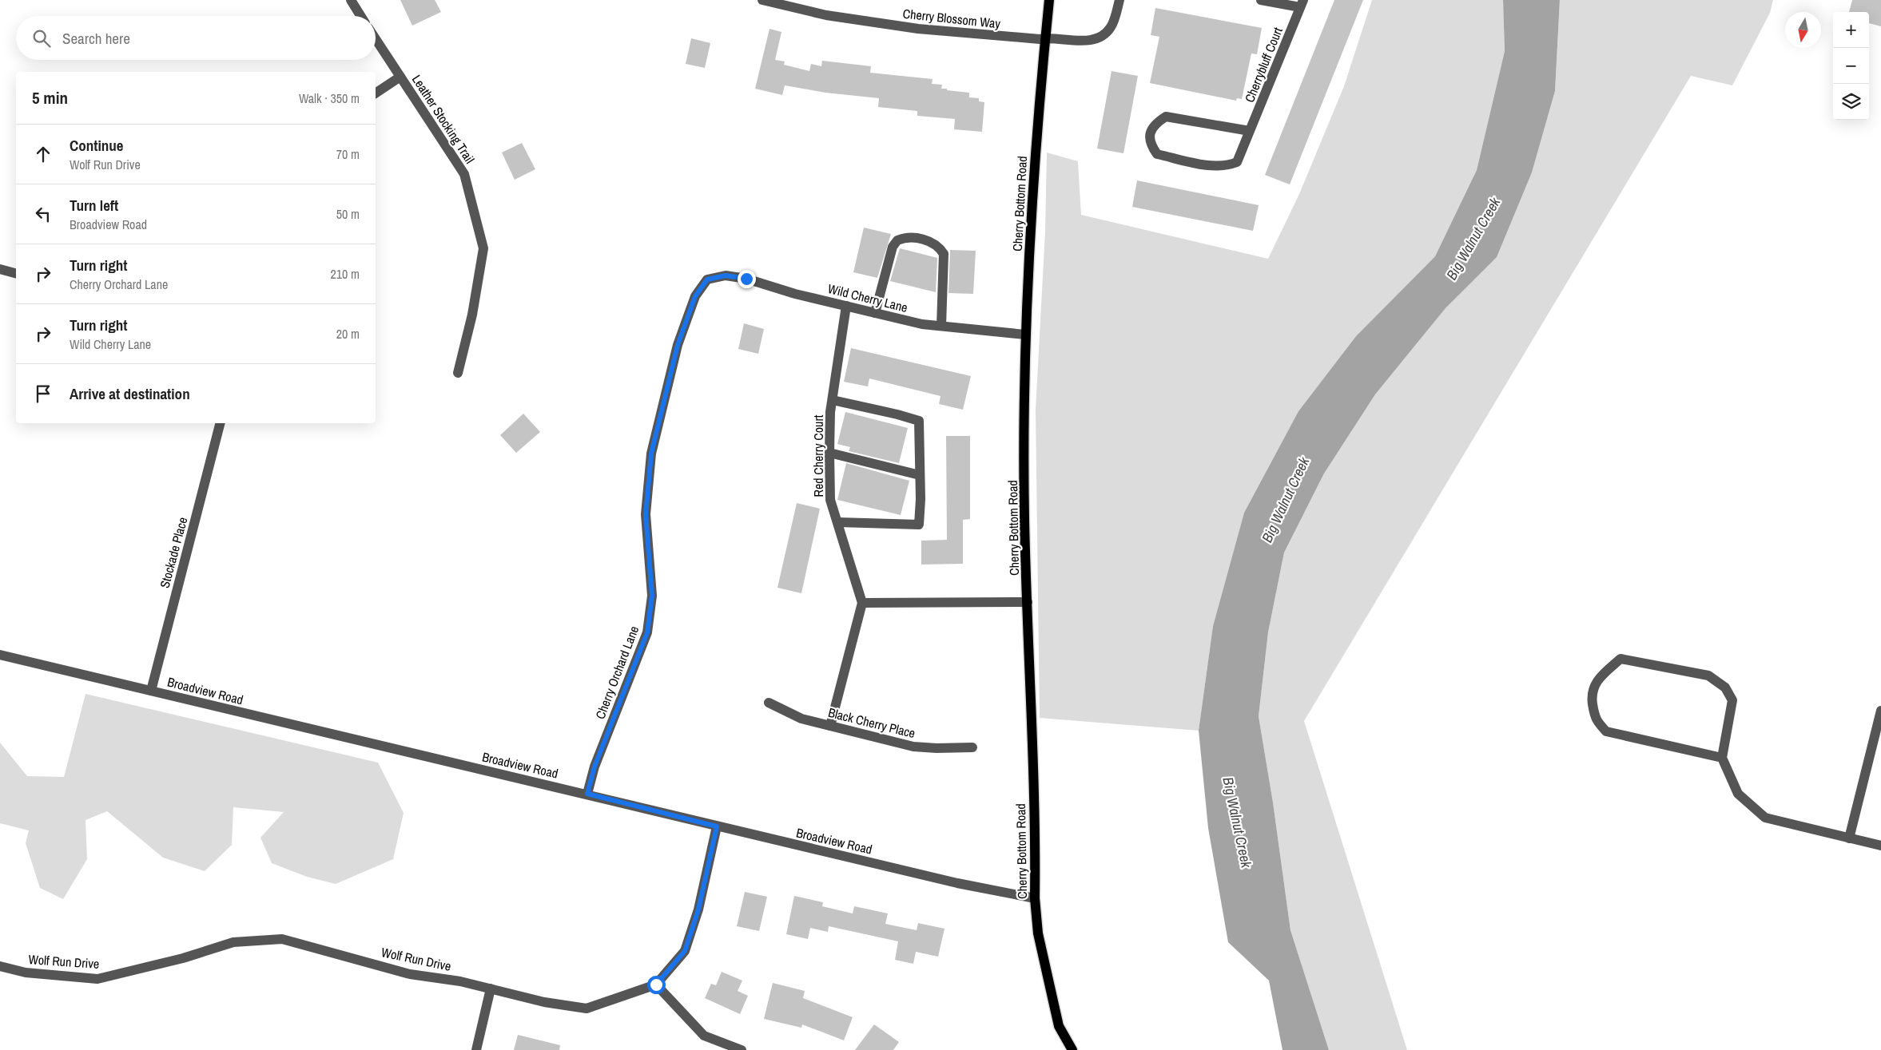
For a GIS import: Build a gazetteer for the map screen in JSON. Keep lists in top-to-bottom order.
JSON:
{
  "streets": {
    "main road": ["Cherry Bottom Road"],
    "street": [
      "Cherry Blossom Way",
      "Cherrybluff Court",
      "Leather Stocking Trail",
      "Wild Cherry Lane",
      "Red Cherry Court",
      "Stockade Place",
      "Cherry Orchard Lane",
      "Broadview Road",
      "Black Cherry Place",
      "Wolf Run Drive"
    ]
  },
  "crossings": [
    ["Cherry Blossom Way", "Cherry Bottom Road"],
    ["Cherry Bottom Road", "Wild Cherry Lane"],
    ["Cherry Bottom Road", "Broadview Road"],
    ["Wild Cherry Lane", "Red Cherry Court"],
    ["Wild Cherry Lane", "Cherry Orchard Lane"],
    ["Stockade Place", "Broadview Road"],
    ["Cherry Orchard Lane", "Broadview Road"]
  ],
  "water": ["Big Walnut Creek"],
  "north": "bottom",
  "page": {
    "map_buttons": ["+", "−"],
    "search": "Search here",
    "heading": ["5 min", "Walk · 350 m"],
    "list": [
      ["Continue", "Wolf Run Drive", "70 m"],
      ["Turn left", "Broadview Road", "50 m"],
      ["Turn right", "Cherry Orchard Lane", "210 m"],
      ["Turn right", "Wild Cherry Lane", "20 m"],
      "Arrive at destination"
    ]
  }
}
